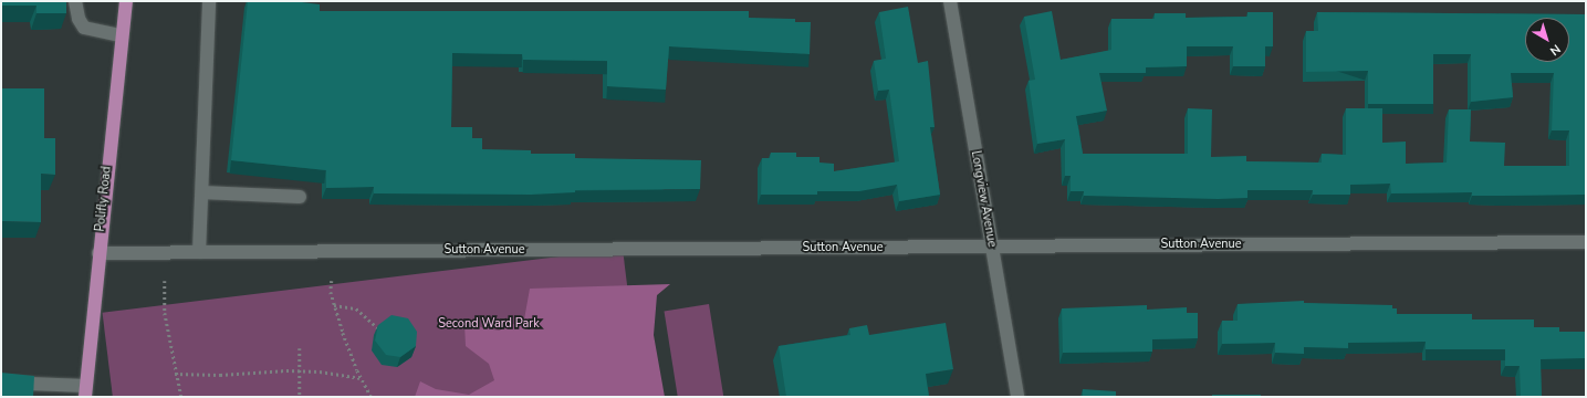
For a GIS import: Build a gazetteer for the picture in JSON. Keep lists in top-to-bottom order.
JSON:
{
  "streets": {
    "main road": ["Polifly Road"],
    "street": ["Longview Avenue", "Sutton Avenue"]
  },
  "crossings": [
    ["Polifly Road", "Sutton Avenue"],
    ["Longview Avenue", "Sutton Avenue"]
  ],
  "parks": ["Second Ward Park"],
  "north": "bottom right"
}
